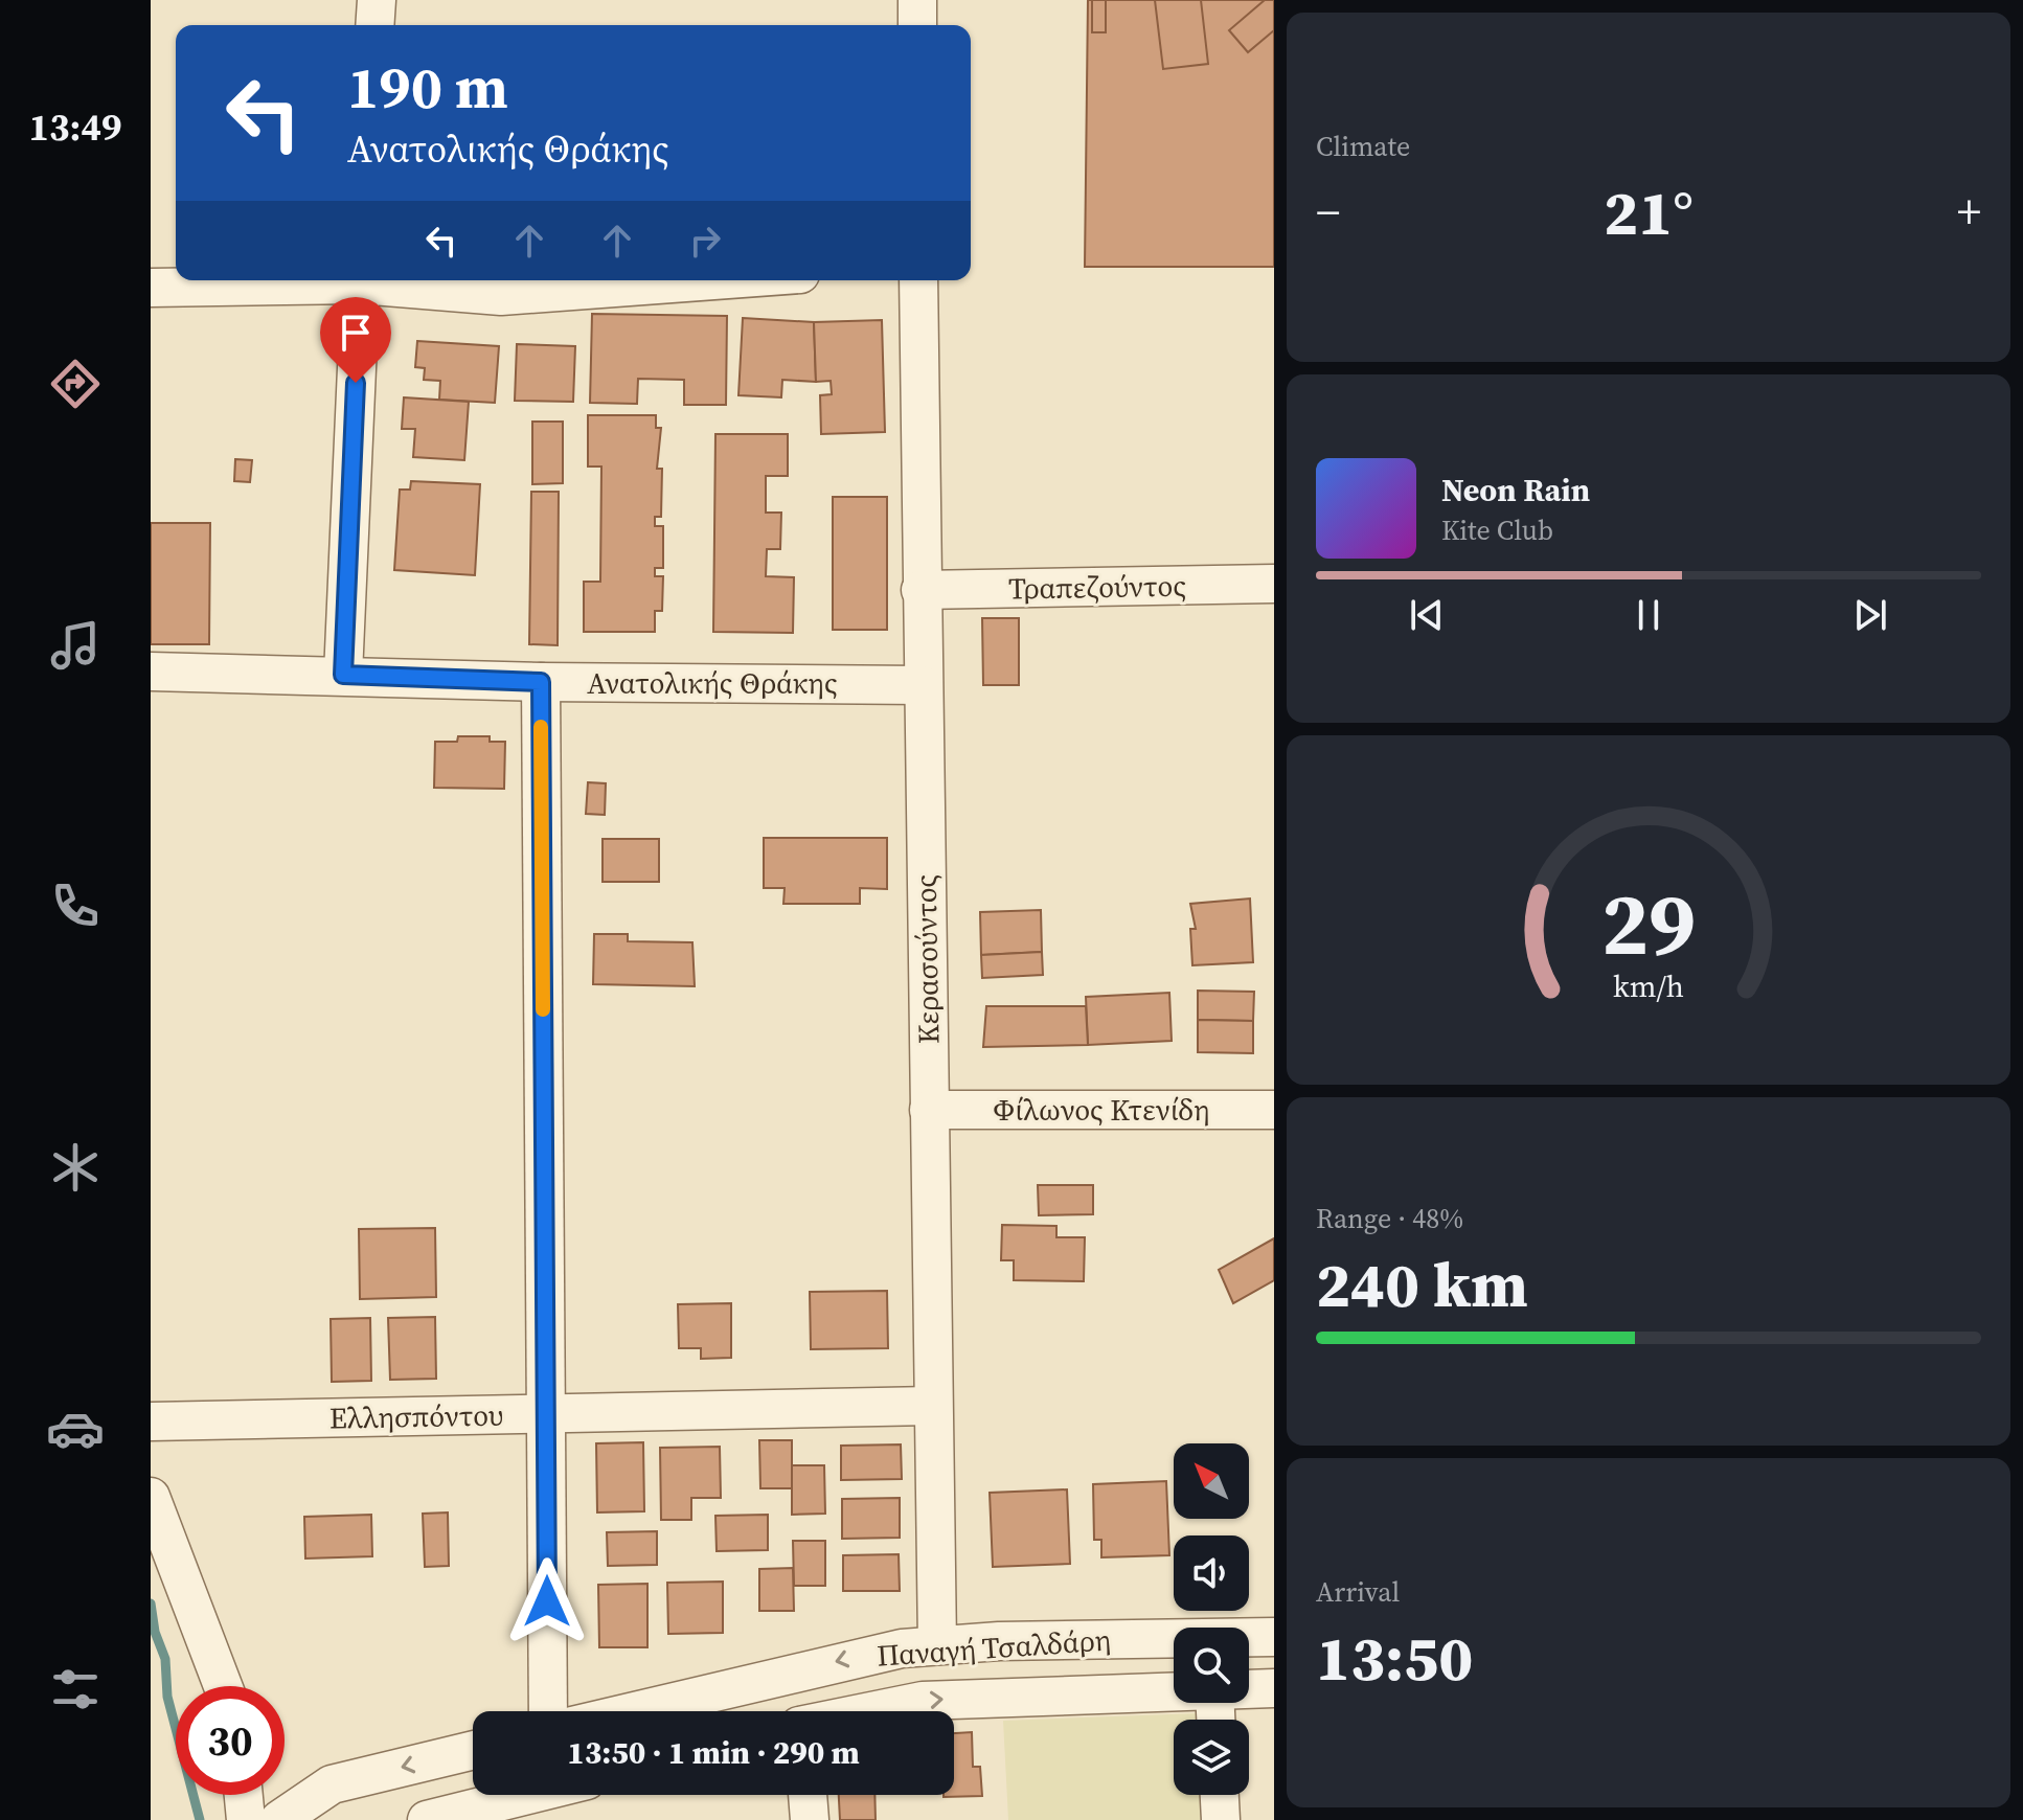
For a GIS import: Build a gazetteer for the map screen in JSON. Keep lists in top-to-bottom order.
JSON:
{
  "streets": {
    "street": [
      "Τραπεζούντος",
      "Ανατολικής Θράκης",
      "Κερασούντος",
      "Φίλωνος Κτενίδη",
      "Ελλησπόντου",
      "Παναγή Τσαλδάρη"
    ]
  },
  "crossings": [
    ["Τραπεζούντος", "Κερασούντος"],
    ["Ανατολικής Θράκης", "Κερασούντος"],
    ["Κερασούντος", "Φίλωνος Κτενίδη"],
    ["Κερασούντος", "Ελλησπόντου"],
    ["Κερασούντος", "Παναγή Τσαλδάρη"]
  ],
  "north": "top left",
  "page": {
    "tabs": "13:49",
    "tile": [
      "Climate",
      ["Range · 48%", "240 km"],
      ["Arrival", "13:50"]
    ],
    "turn": ["190 m", "Ανατολικής Θράκης"],
    "heat": ["−", "21°", "+"],
    "song": ["Neon Rain", "Kite Club"],
    "limit": "30",
    "trip": "13:50 · 1 min · 290 m",
    "gauge": ["29", "km/h"]
  }
}
